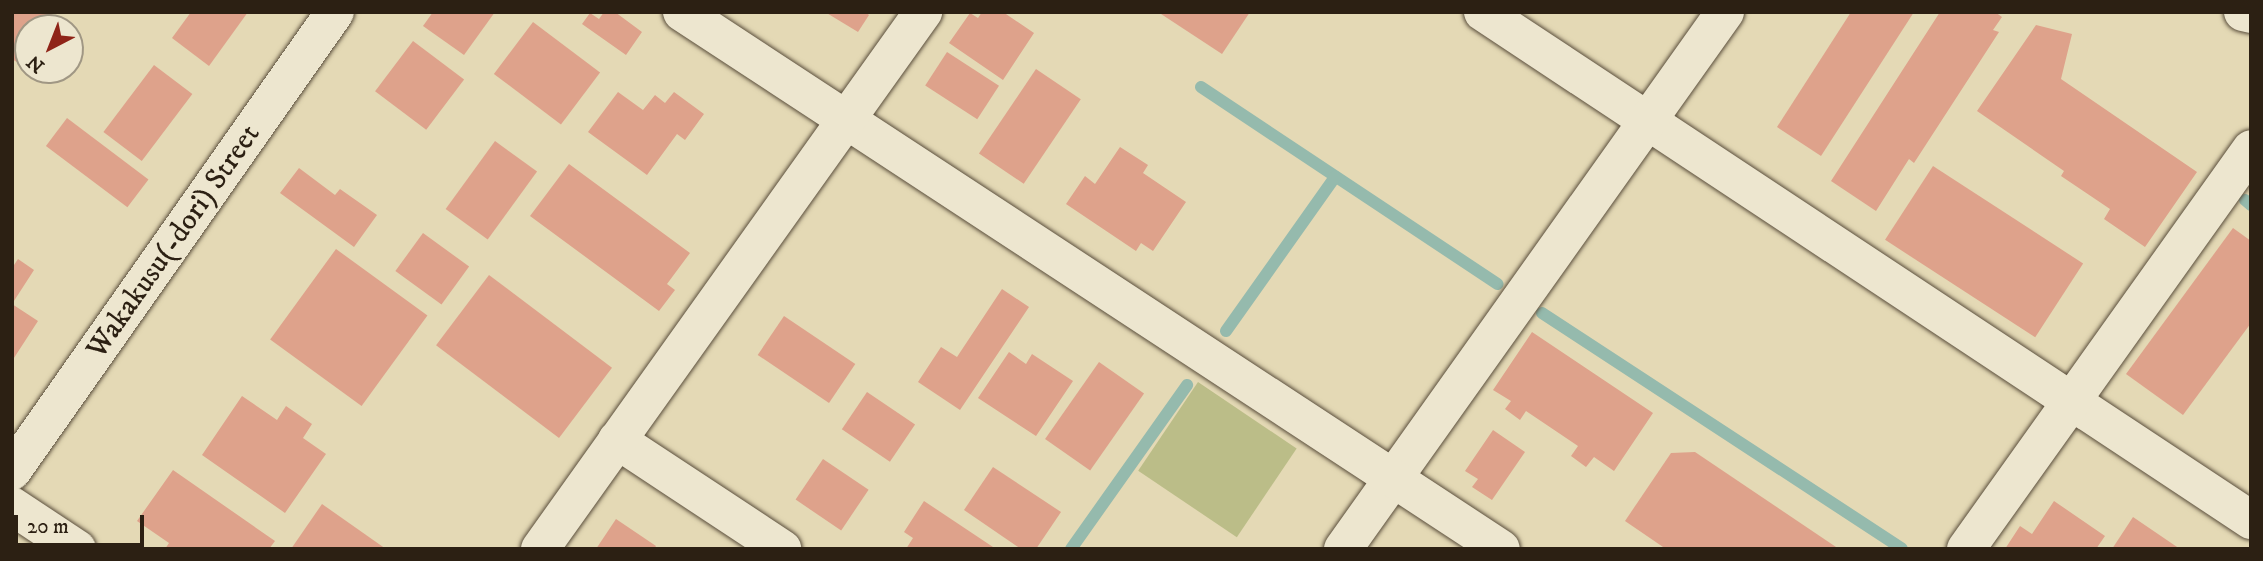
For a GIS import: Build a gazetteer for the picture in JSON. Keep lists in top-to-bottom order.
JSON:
{
  "streets": {
    "street": ["Wakakusu(-dori) Street"]
  },
  "scale_bar": "20 m",
  "north": "bottom left"
}
